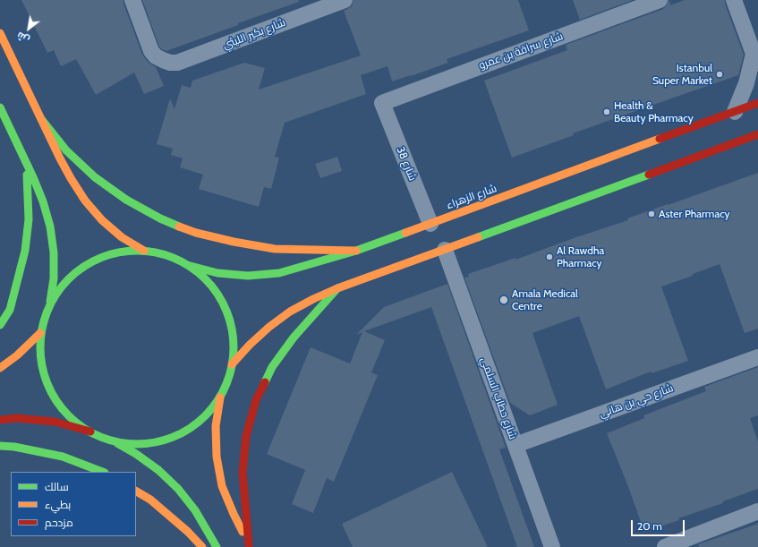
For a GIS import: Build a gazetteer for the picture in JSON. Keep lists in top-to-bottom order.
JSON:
{
  "streets": {
    "main road": ["شارع الزهراء"],
    "street": [
      "شارع بكير الليثي",
      "شارع سراقة بن عمرو",
      "شارع 38",
      "شارع حطاب السلمي",
      "شارع حي بن هاني"
    ]
  },
  "crossings": [
    ["شارع سراقة بن عمرو", "شارع 38"],
    ["شارع 38", "شارع الزهراء"],
    ["شارع حطاب السلمي", "شارع حي بن هاني"]
  ],
  "places": [
    "Istanbul Super Market",
    "Health & Beauty Pharmacy",
    "Aster Pharmacy",
    "Al Rawdha Pharmacy",
    "Amala Medical Centre"
  ],
  "legend": ["سالك", "بطيء", "مزدحم"],
  "scale_bar": "20 m",
  "north": "bottom left"
}
